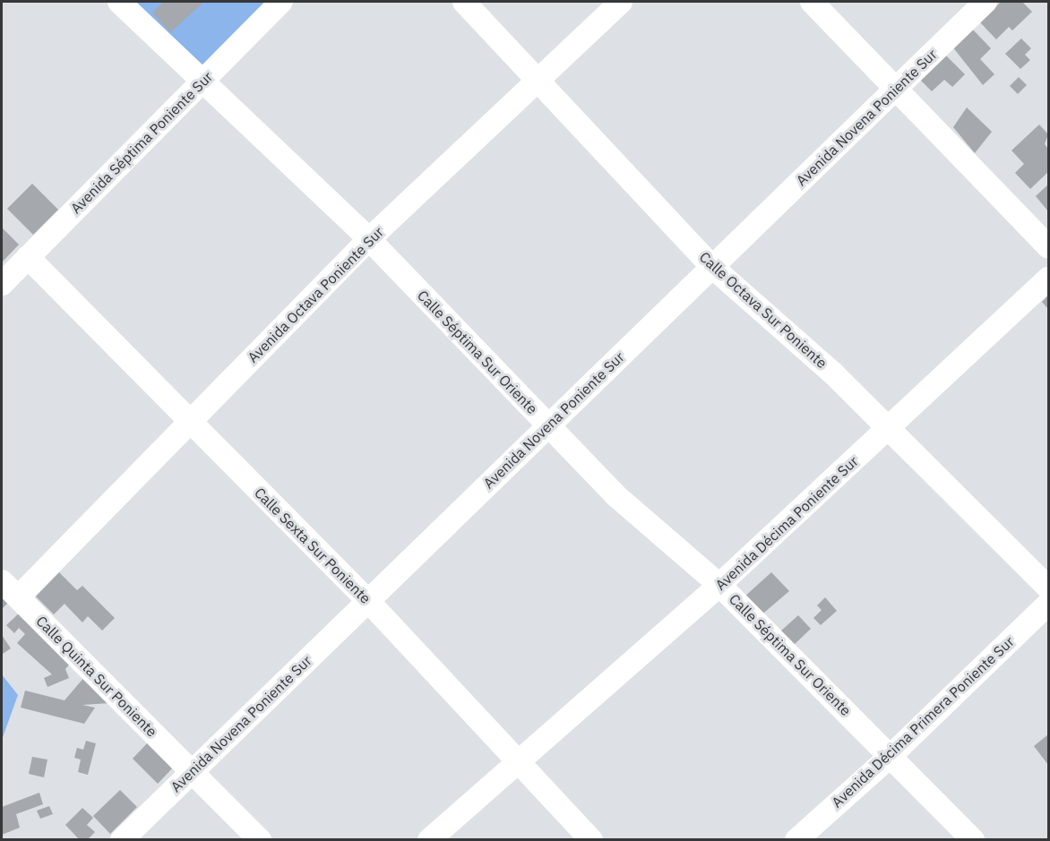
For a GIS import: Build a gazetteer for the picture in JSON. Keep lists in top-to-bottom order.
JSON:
{
  "streets": {
    "street": [
      "Avenida Novena Poniente Sur",
      "Avenida Séptima Poniente Sur",
      "Avenida Octava Poniente Sur",
      "Calle Octava Sur Poniente",
      "Calle Séptima Sur Oriente",
      "Avenida Décima Poniente Sur",
      "Calle Sexta Sur Poniente",
      "Calle Quinta Sur Poniente",
      "Avenida Décima Primera Poniente Sur"
    ]
  },
  "crossings": [
    ["Avenida Novena Poniente Sur", "Calle Octava Sur Poniente"],
    ["Avenida Novena Poniente Sur", "Calle Séptima Sur Oriente"],
    ["Avenida Novena Poniente Sur", "Calle Sexta Sur Poniente"],
    ["Avenida Novena Poniente Sur", "Calle Quinta Sur Poniente"],
    ["Avenida Séptima Poniente Sur", "Calle Séptima Sur Oriente"],
    ["Avenida Séptima Poniente Sur", "Calle Sexta Sur Poniente"],
    ["Avenida Octava Poniente Sur", "Calle Octava Sur Poniente"],
    ["Avenida Octava Poniente Sur", "Calle Séptima Sur Oriente"],
    ["Avenida Octava Poniente Sur", "Calle Sexta Sur Poniente"],
    ["Avenida Octava Poniente Sur", "Calle Quinta Sur Poniente"],
    ["Calle Octava Sur Poniente", "Avenida Décima Poniente Sur"],
    ["Calle Séptima Sur Oriente", "Avenida Décima Poniente Sur"],
    ["Calle Séptima Sur Oriente", "Avenida Décima Primera Poniente Sur"],
    ["Avenida Décima Poniente Sur", "Calle Sexta Sur Poniente"]
  ]
}
